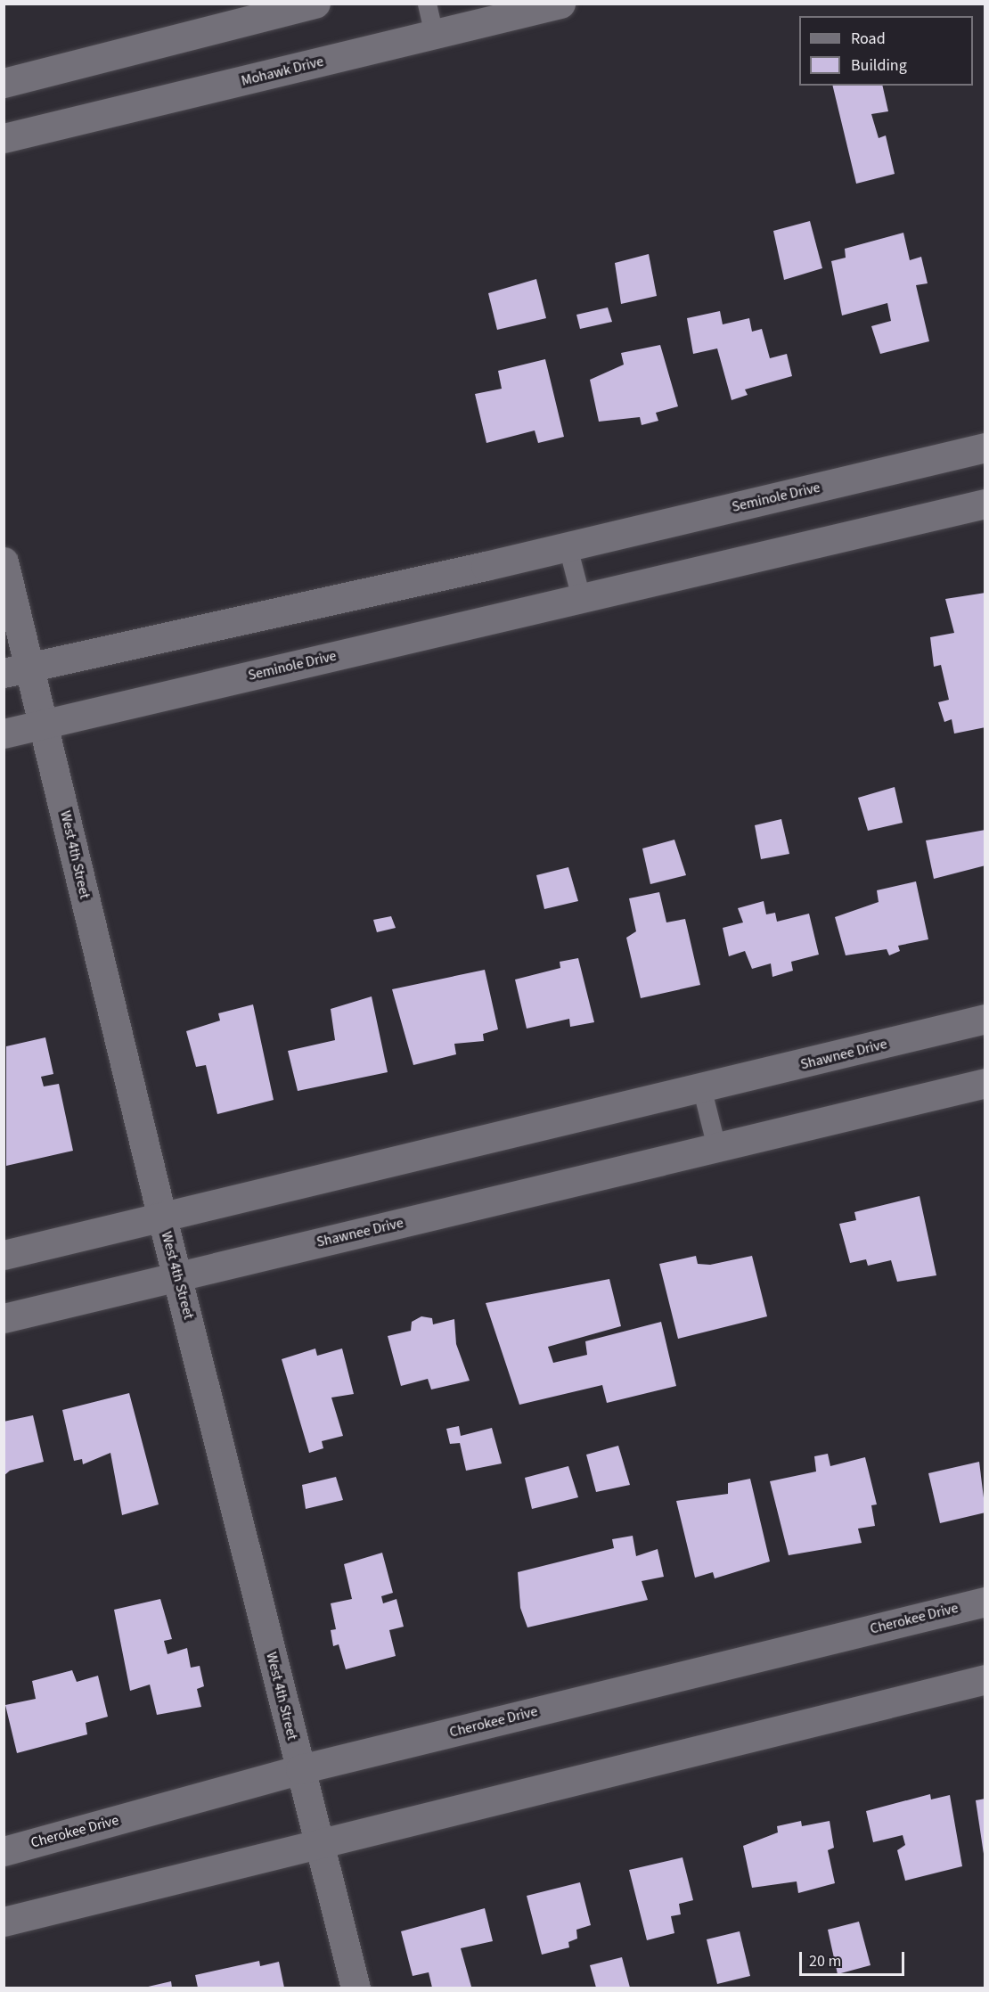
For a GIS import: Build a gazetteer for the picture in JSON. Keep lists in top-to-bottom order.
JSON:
{
  "streets": {
    "street": [
      "Mohawk Drive",
      "Seminole Drive",
      "West 4th Street",
      "Shawnee Drive",
      "Cherokee Drive"
    ]
  },
  "crossings": [
    ["Seminole Drive", "West 4th Street"],
    ["West 4th Street", "Shawnee Drive"],
    ["West 4th Street", "Cherokee Drive"]
  ],
  "legend": ["Road", "Building"],
  "scale_bar": "20 m"
}
